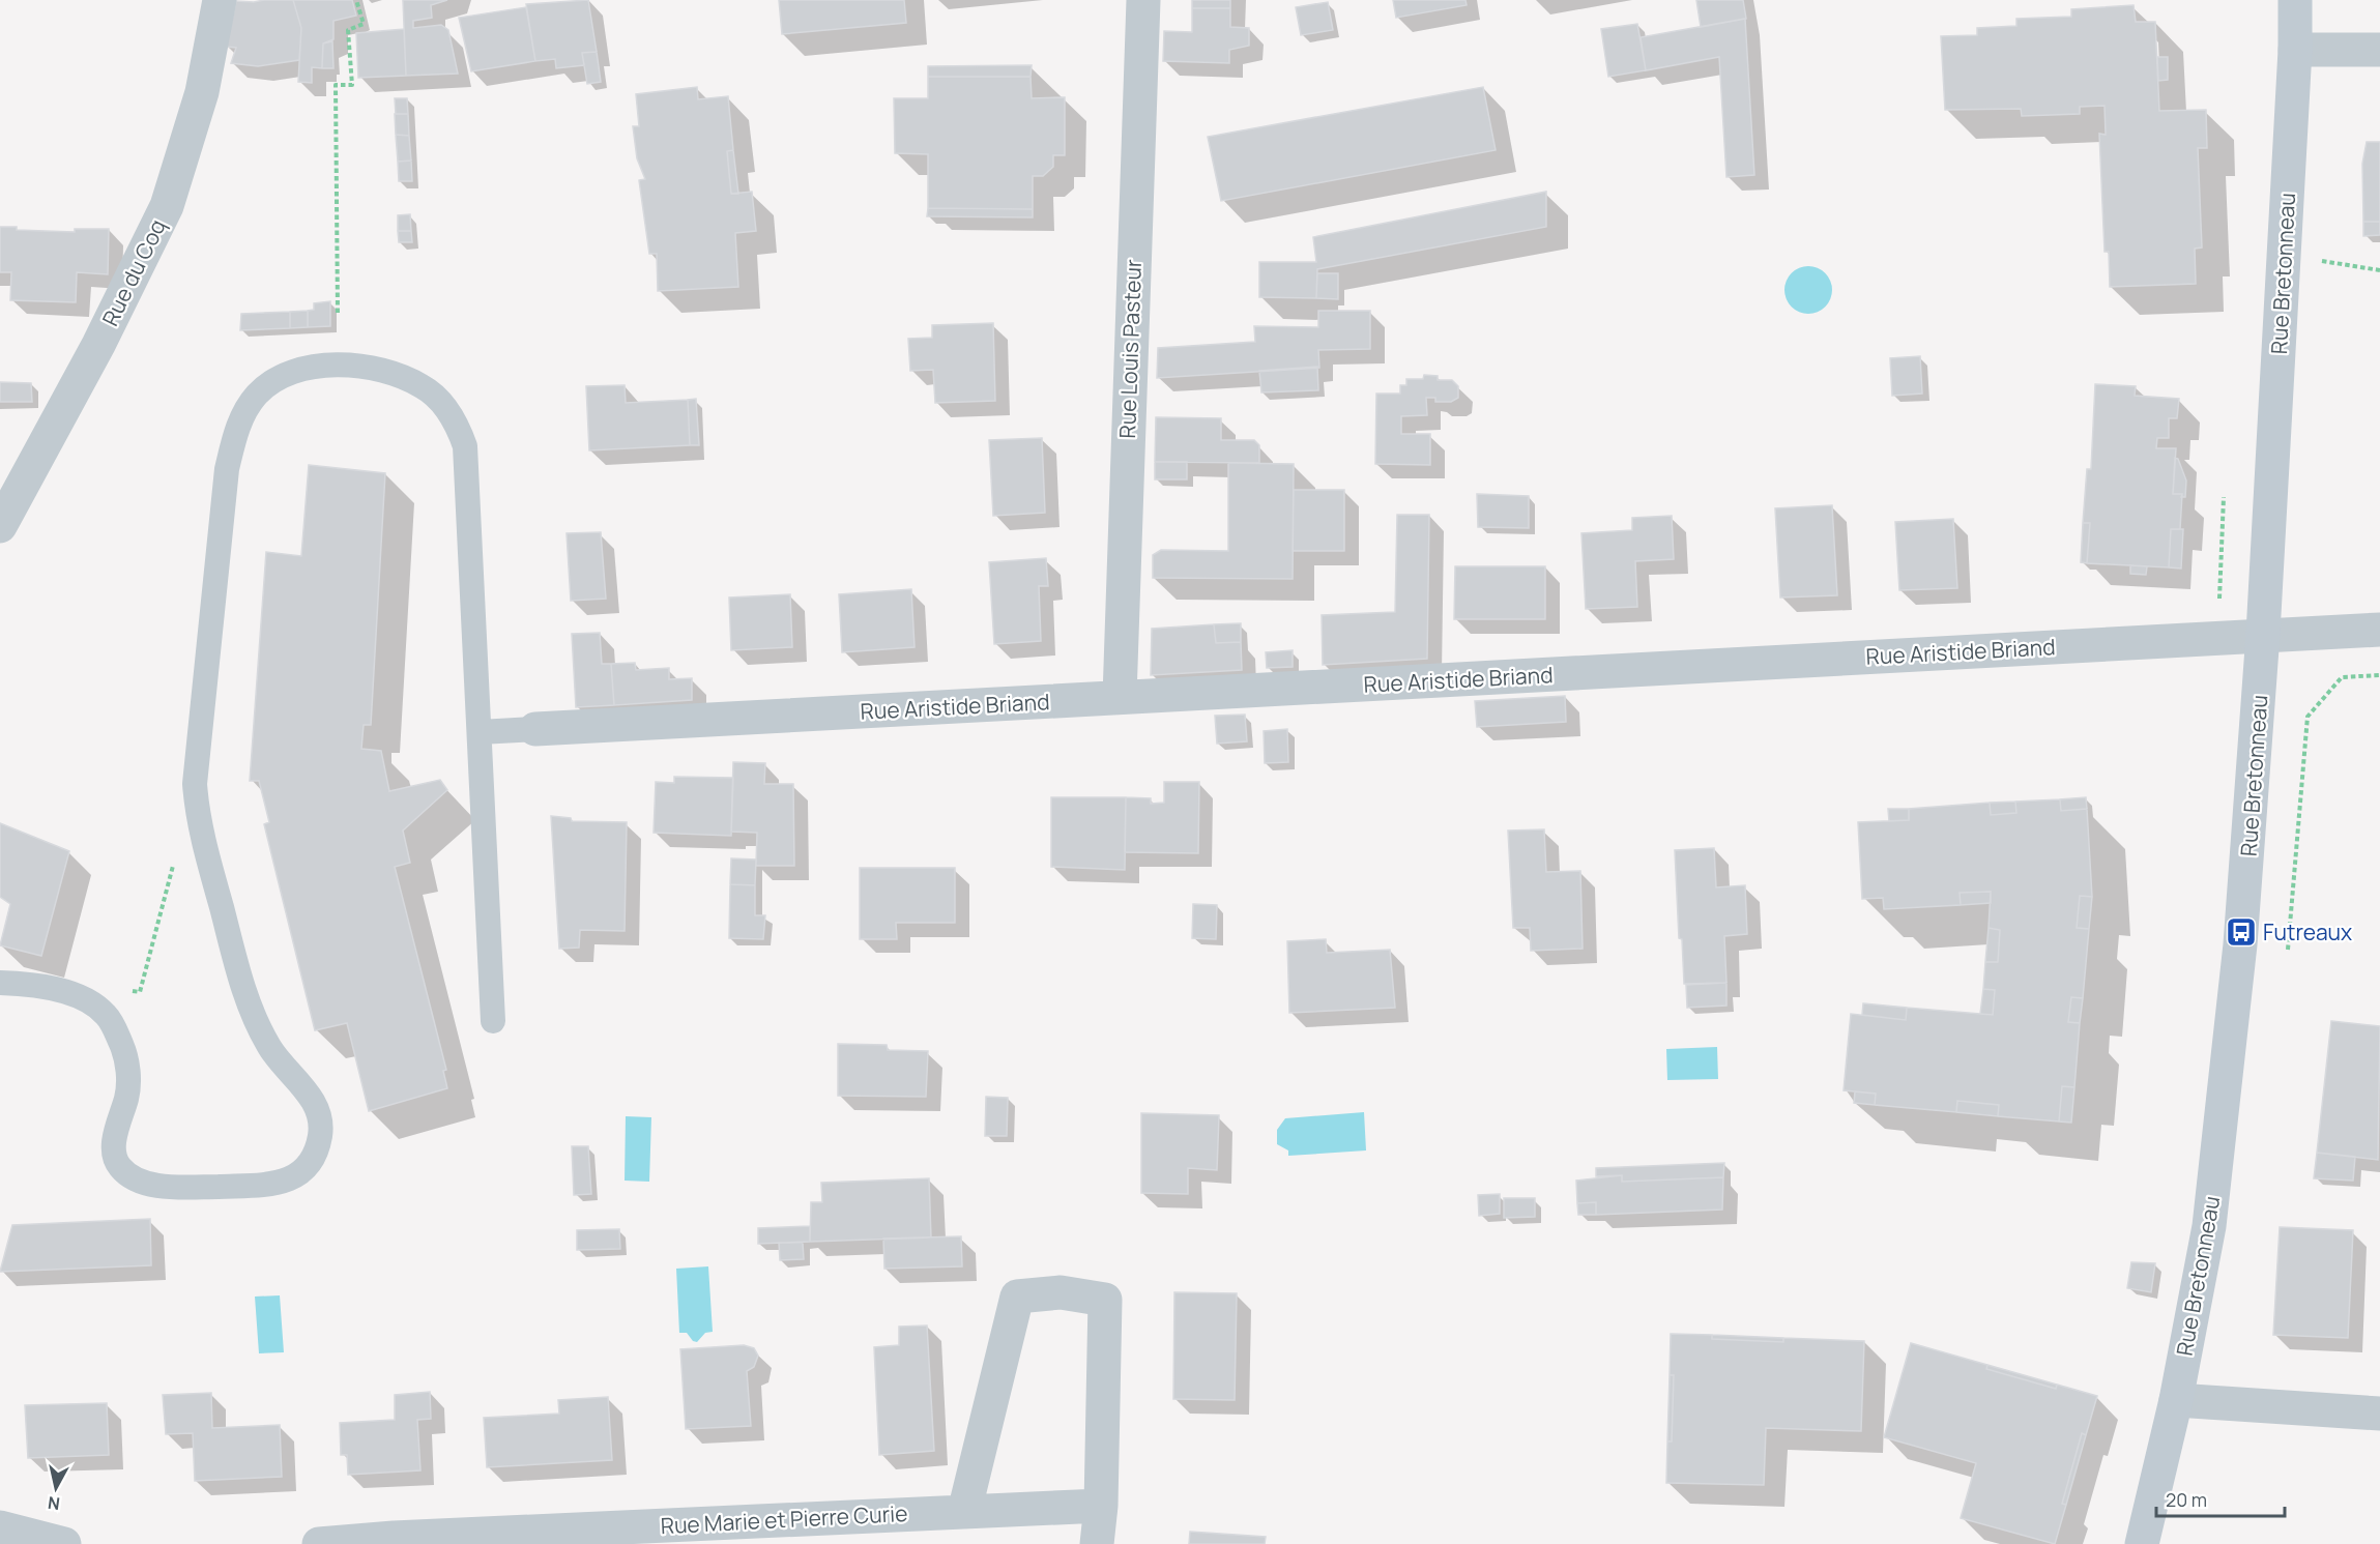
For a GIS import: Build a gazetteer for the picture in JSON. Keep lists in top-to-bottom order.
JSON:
{
  "streets": {
    "street": [
      "Rue du Coq",
      "Rue Bretonneau",
      "Rue Louis Pasteur",
      "Rue Aristide Briand",
      "Rue Marie et Pierre Curie"
    ]
  },
  "crossings": [
    ["Rue Bretonneau", "Rue Aristide Briand"],
    ["Rue Louis Pasteur", "Rue Aristide Briand"]
  ],
  "places": {
    "bus stop": ["Futreaux"]
  },
  "scale_bar": "20 m",
  "north": "bottom"
}
